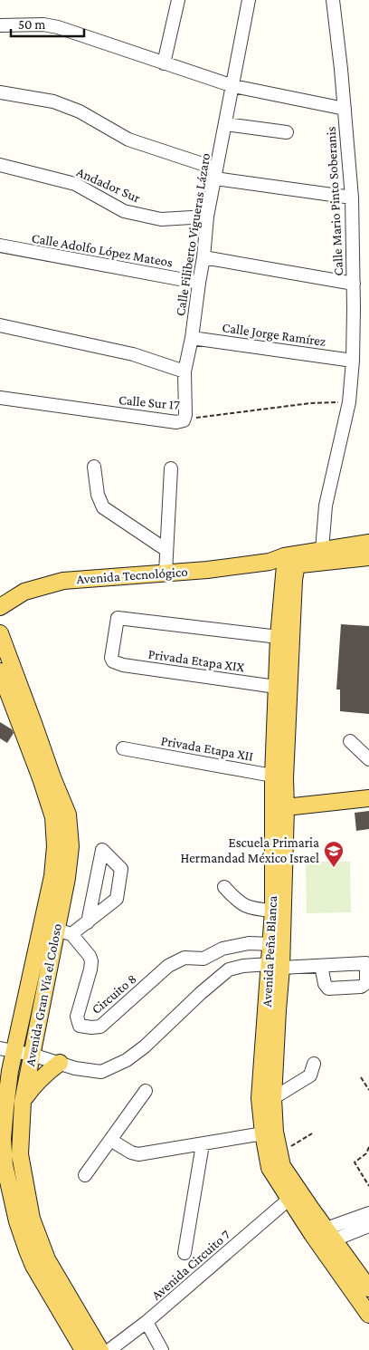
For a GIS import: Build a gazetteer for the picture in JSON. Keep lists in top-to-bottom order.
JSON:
{
  "streets": {
    "main road": ["Avenida Tecnológico", "Avenida Peña Blanca", "Avenida Gran Vía el Coloso"],
    "street": [
      "Andador Sur",
      "Calle Mario Pinto Soberanis",
      "Calle Filiberto Vigueras Lázaro",
      "Calle Adolfo López Mateos",
      "Calle Jorge Ramírez",
      "Calle Sur 17",
      "Privada Etapa XIX",
      "Privada Etapa XII",
      "Circuito 8",
      "Avenida Circuito 7"
    ]
  },
  "crossings": [
    ["Andador Sur", "Calle Filiberto Vigueras Lázaro"],
    ["Calle Mario Pinto Soberanis", "Calle Jorge Ramírez"],
    ["Calle Mario Pinto Soberanis", "Calle Sur 17"],
    ["Calle Mario Pinto Soberanis", "Avenida Tecnológico"],
    ["Calle Filiberto Vigueras Lázaro", "Calle Adolfo López Mateos"],
    ["Calle Filiberto Vigueras Lázaro", "Calle Jorge Ramírez"],
    ["Calle Filiberto Vigueras Lázaro", "Calle Sur 17"],
    ["Avenida Tecnológico", "Avenida Peña Blanca"],
    ["Privada Etapa XIX", "Avenida Peña Blanca"],
    ["Privada Etapa XII", "Avenida Peña Blanca"],
    ["Avenida Peña Blanca", "Circuito 8"],
    ["Avenida Peña Blanca", "Avenida Circuito 7"],
    ["Circuito 8", "Avenida Gran Vía el Coloso"],
    ["Avenida Gran Vía el Coloso", "Avenida Circuito 7"]
  ],
  "places": {
    "school or university": ["Escuela Primaria Hermandad México Israel"]
  },
  "scale_bar": "50 m"
}
